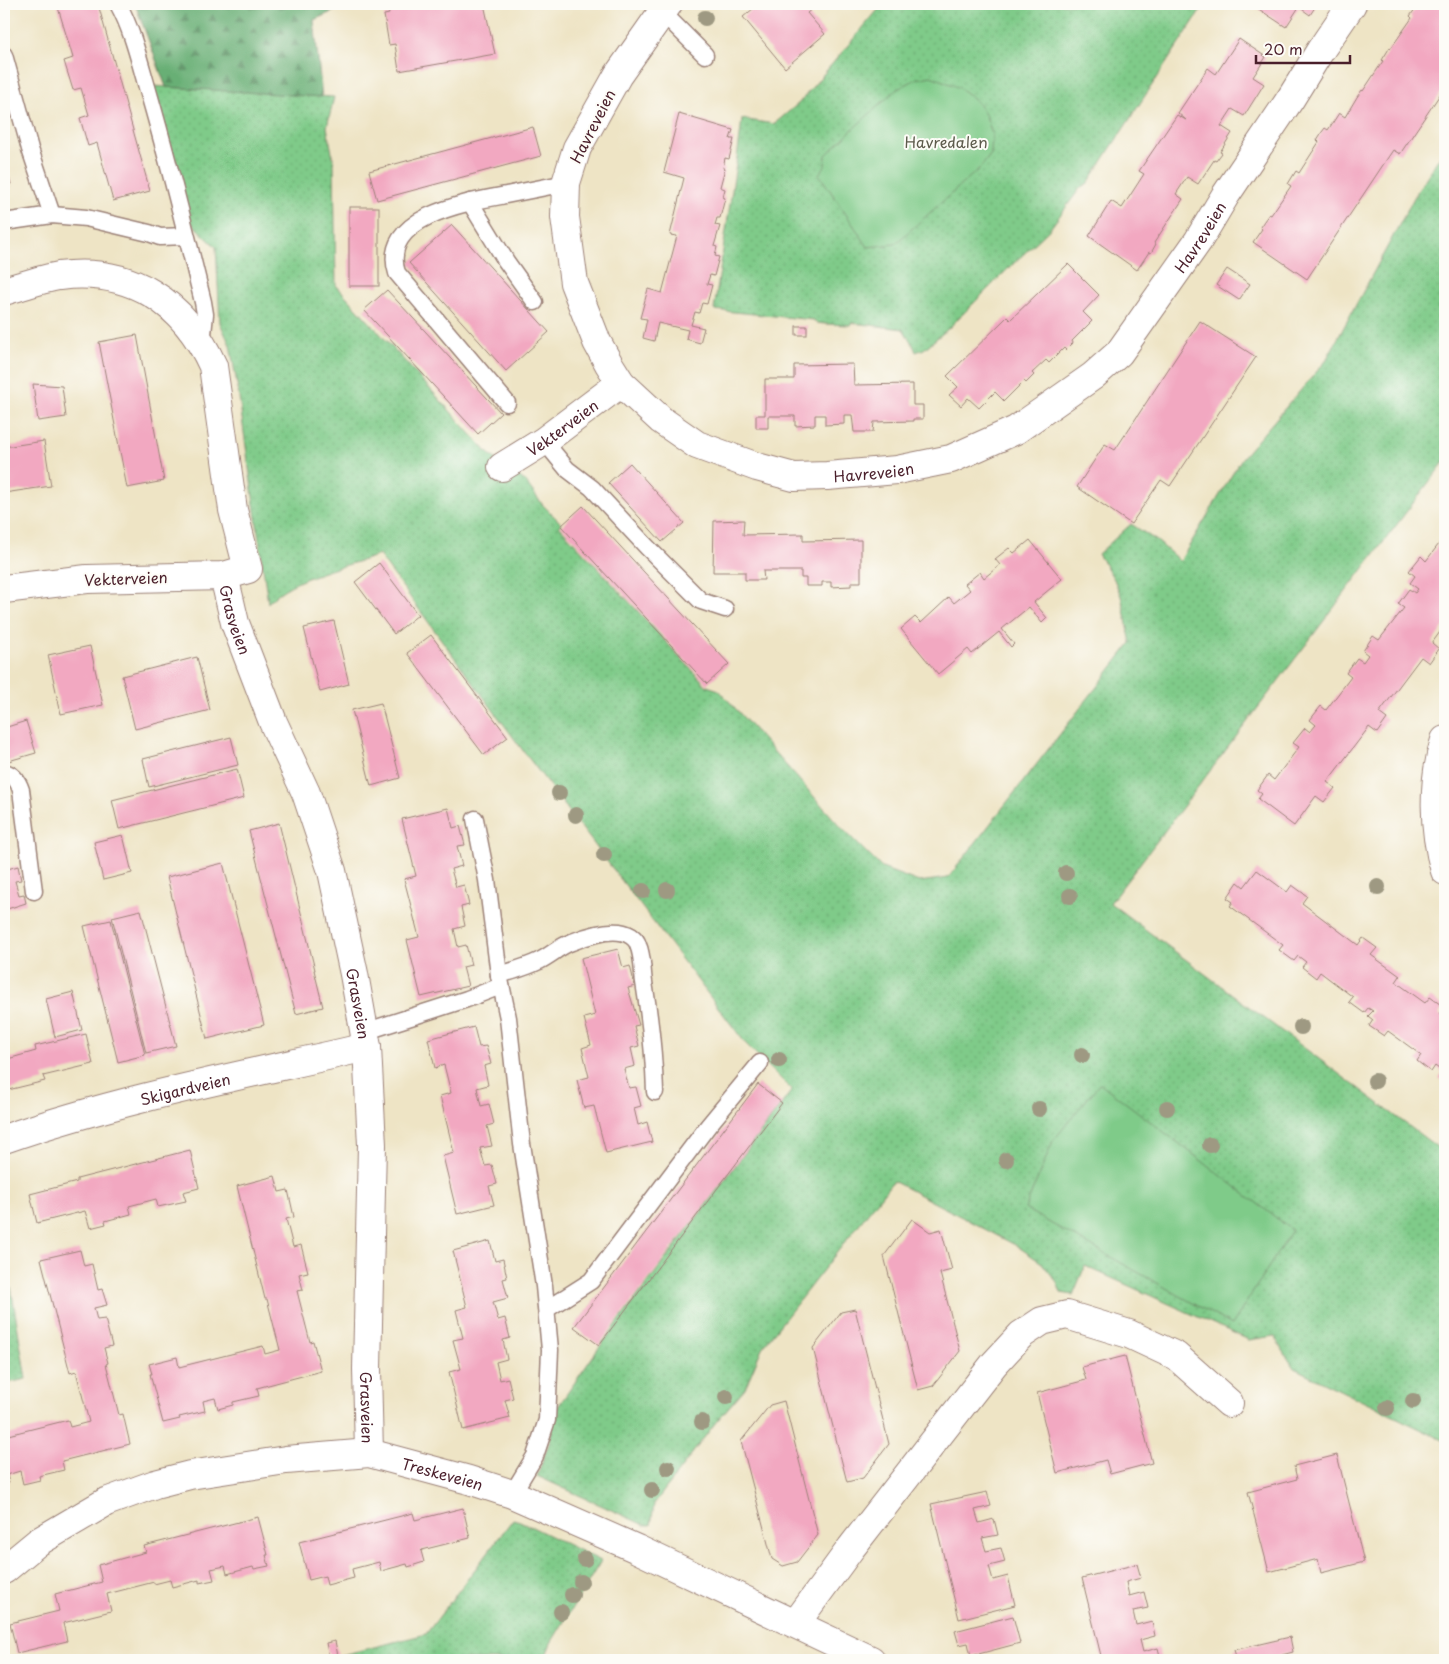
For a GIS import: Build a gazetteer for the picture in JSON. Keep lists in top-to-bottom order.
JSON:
{
  "streets": {
    "street": [
      "Havreveien",
      "Vekterveien",
      "Grasveien",
      "Skigardveien",
      "Treskeveien"
    ]
  },
  "crossings": [
    ["Havreveien", "Vekterveien"],
    ["Vekterveien", "Grasveien"],
    ["Grasveien", "Skigardveien"],
    ["Grasveien", "Treskeveien"]
  ],
  "parks": ["Havredalen"],
  "scale_bar": "20 m"
}
